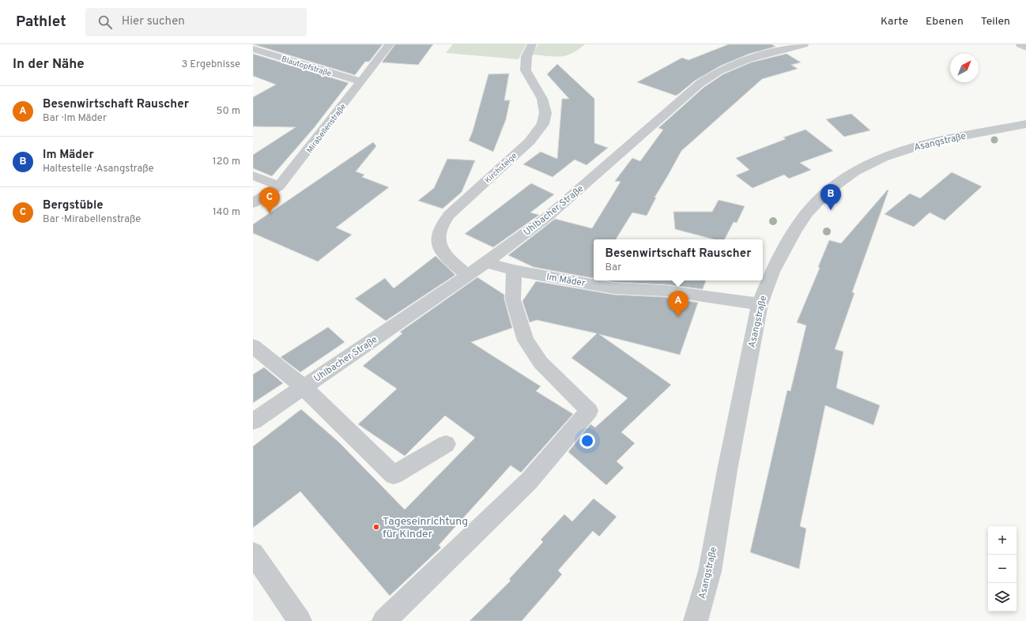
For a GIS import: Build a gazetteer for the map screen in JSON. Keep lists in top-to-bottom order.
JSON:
{
  "streets": {
    "street": [
      "Blautopfstraße",
      "Mirabellenstraße",
      "Asangstraße",
      "Kirchsteige",
      "Uhlbacher Straße",
      "Im Mäder"
    ]
  },
  "crossings": [
    ["Blautopfstraße", "Mirabellenstraße"],
    ["Asangstraße", "Im Mäder"],
    ["Kirchsteige", "Uhlbacher Straße"],
    ["Uhlbacher Straße", "Im Mäder"]
  ],
  "places": ["Tageseinrichtung für Kinder"],
  "north": "top right",
  "page": {
    "header": "Pathlet",
    "search": "Hier suchen",
    "nav": ["Karte", "Ebenen", "Teilen"],
    "heading": ["In der Nähe", "3 Ergebnisse"],
    "list": [
      {
        "mark": "A",
        "name": "Besenwirtschaft Rauscher",
        "note": "Bar · Im Mäder",
        "value": "50 m"
      },
      {
        "mark": "B",
        "name": "Im Mäder",
        "note": "Haltestelle · Asangstraße",
        "value": "120 m"
      },
      {
        "mark": "C",
        "name": "Bergstüble",
        "note": "Bar · Mirabellenstraße",
        "value": "140 m"
      }
    ],
    "pins": ["B", "C", "A"],
    "popup": ["Besenwirtschaft Rauscher", "Bar"],
    "map_buttons": ["+", "−"]
  }
}
